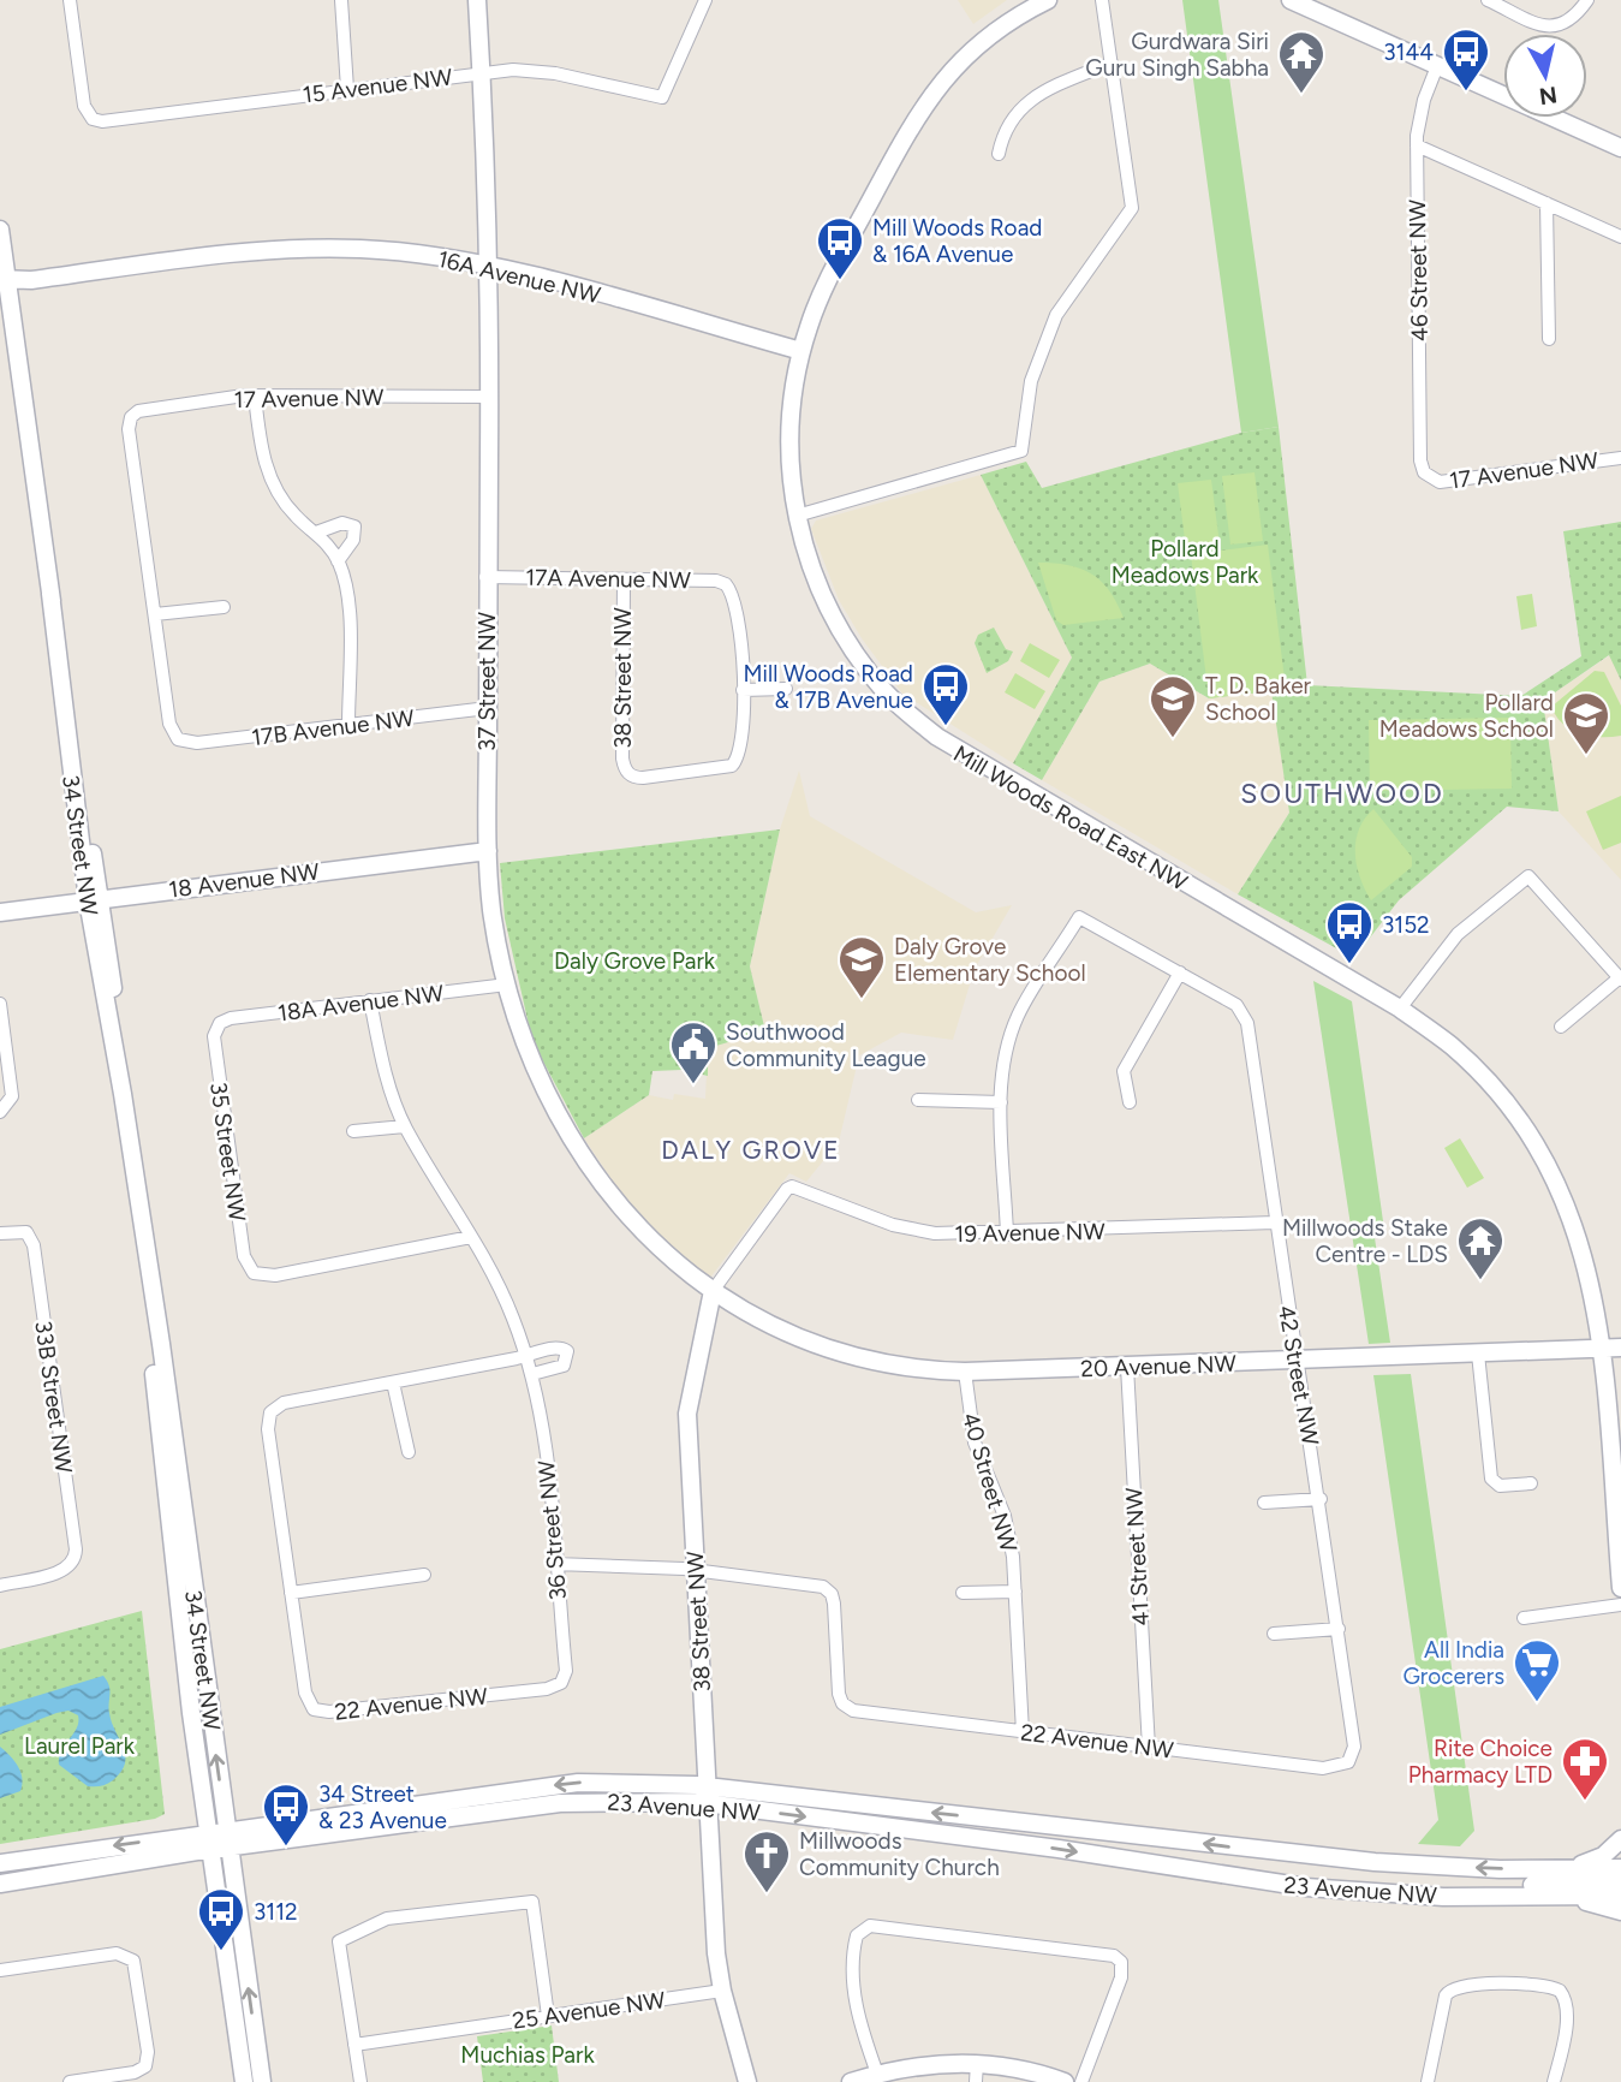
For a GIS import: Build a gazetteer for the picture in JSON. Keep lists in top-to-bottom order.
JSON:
{
  "streets": {
    "street": [
      "15 Avenue NW",
      "46 Street NW",
      "16A Avenue NW",
      "17 Avenue NW",
      "17A Avenue NW",
      "38 Street NW",
      "37 Street NW",
      "17B Avenue NW",
      "Mill Woods Road East NW",
      "34 Street NW",
      "18 Avenue NW",
      "18A Avenue NW",
      "35 Street NW",
      "19 Avenue NW",
      "20 Avenue NW",
      "42 Street NW",
      "33B Street NW",
      "40 Street NW",
      "36 Street NW",
      "41 Street NW",
      "22 Avenue NW",
      "23 Avenue NW",
      "25 Avenue NW"
    ]
  },
  "crossings": [
    ["15 Avenue NW", "37 Street NW"],
    ["46 Street NW", "17 Avenue NW"],
    ["16A Avenue NW", "37 Street NW"],
    ["16A Avenue NW", "Mill Woods Road East NW"],
    ["16A Avenue NW", "34 Street NW"],
    ["17 Avenue NW", "37 Street NW"],
    ["17 Avenue NW", "17B Avenue NW"],
    ["17A Avenue NW", "38 Street NW"],
    ["17A Avenue NW", "37 Street NW"],
    ["38 Street NW", "37 Street NW"],
    ["38 Street NW", "19 Avenue NW"],
    ["38 Street NW", "20 Avenue NW"],
    ["38 Street NW", "22 Avenue NW"],
    ["38 Street NW", "23 Avenue NW"],
    ["38 Street NW", "25 Avenue NW"],
    ["37 Street NW", "17B Avenue NW"],
    ["37 Street NW", "18 Avenue NW"],
    ["37 Street NW", "18A Avenue NW"],
    ["37 Street NW", "20 Avenue NW"],
    ["Mill Woods Road East NW", "20 Avenue NW"],
    ["34 Street NW", "18 Avenue NW"],
    ["34 Street NW", "23 Avenue NW"],
    ["18A Avenue NW", "35 Street NW"],
    ["18A Avenue NW", "36 Street NW"],
    ["35 Street NW", "36 Street NW"],
    ["19 Avenue NW", "42 Street NW"],
    ["20 Avenue NW", "42 Street NW"],
    ["20 Avenue NW", "40 Street NW"],
    ["20 Avenue NW", "41 Street NW"],
    ["42 Street NW", "22 Avenue NW"],
    ["40 Street NW", "22 Avenue NW"],
    ["36 Street NW", "22 Avenue NW"],
    ["41 Street NW", "22 Avenue NW"]
  ],
  "districts": ["SOUTHWOOD", "DALY GROVE"],
  "parks": [
    "Pollard Meadows Park",
    "Daly Grove Park",
    "Laurel Park",
    "Muchias Park"
  ],
  "places": {
    "bus stop": [
      "3144",
      "Mill Woods Road & 16A Avenue",
      "Mill Woods Road & 17B Avenue",
      "3152",
      "34 Street & 23 Avenue",
      "3112"
    ],
    "temple": ["Gurdwara Siri Guru Singh Sabha", "Millwoods Stake Centre - LDS"],
    "school or university": ["T. D. Baker School", "Pollard Meadows School", "Daly Grove Elementary School"],
    "public building": ["Southwood Community League"],
    "supermarket": ["All India Grocerers"],
    "pharmacy": ["Rite Choice Pharmacy LTD"],
    "church": ["Millwoods Community Church"]
  },
  "north": "bottom"
}
